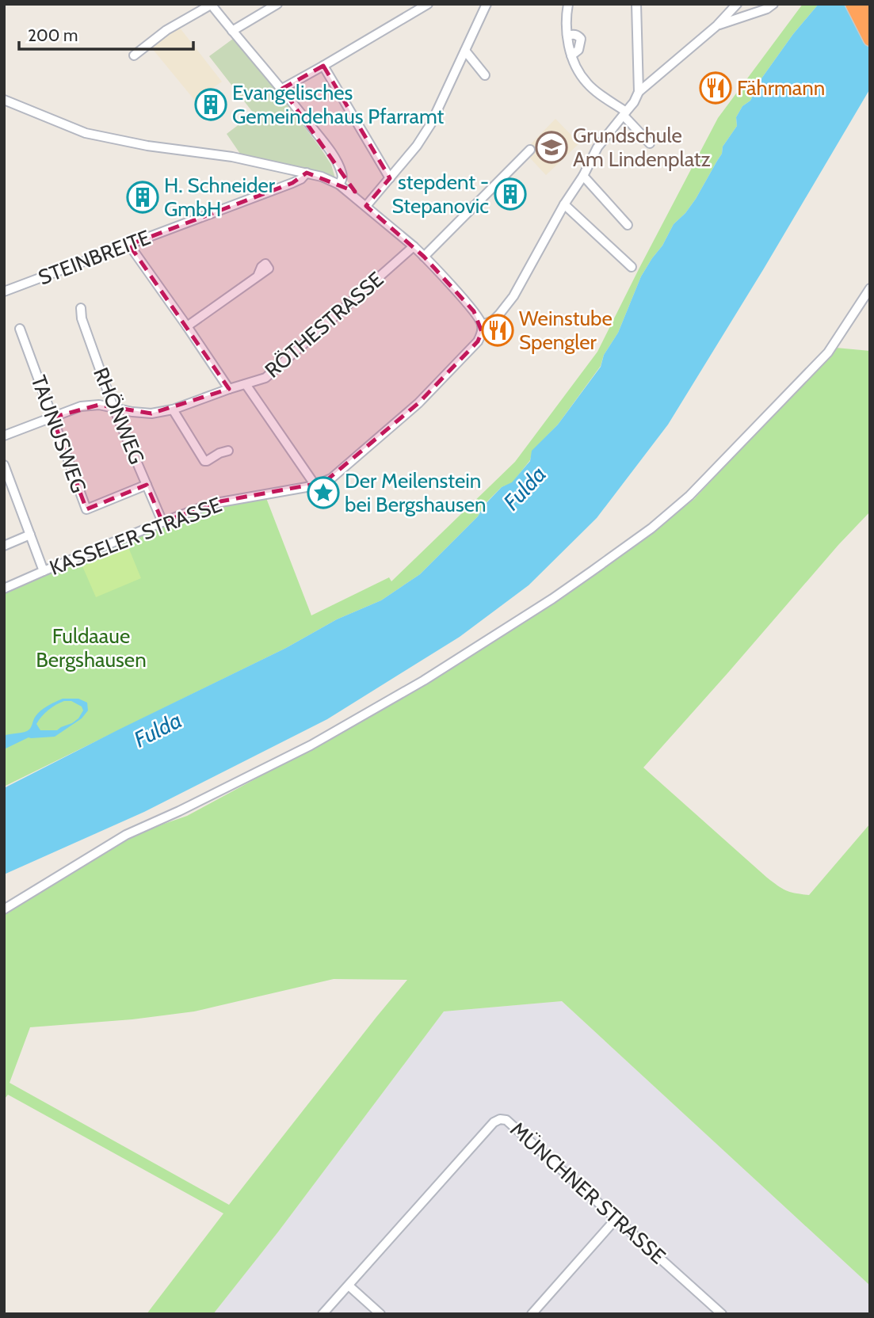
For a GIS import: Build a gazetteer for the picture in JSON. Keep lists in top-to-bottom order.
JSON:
{
  "streets": {
    "street": [
      "STEINBREITE",
      "RÖTHESTRASSE",
      "RHÖNWEG",
      "TAUNUSWEG",
      "KASSELER STRASSE",
      "MÜNCHNER STRASSE"
    ]
  },
  "crossings": [
    ["RÖTHESTRASSE", "RHÖNWEG"],
    ["RÖTHESTRASSE", "TAUNUSWEG"],
    ["RHÖNWEG", "TAUNUSWEG"],
    ["RHÖNWEG", "KASSELER STRASSE"]
  ],
  "water": ["Fulda"],
  "parks": ["Fuldaaue Bergshausen"],
  "places": {
    "restaurant": ["Fährmann", "Weinstube Spengler"],
    "building": ["Evangelisches Gemeindehaus Pfarramt", "stepdent - Stepanovic", "H. Schneider GmbH"],
    "school or university": ["Grundschule Am Lindenplatz"],
    "place": ["Der Meilenstein bei Bergshausen"]
  },
  "scale_bar": "200 m"
}
